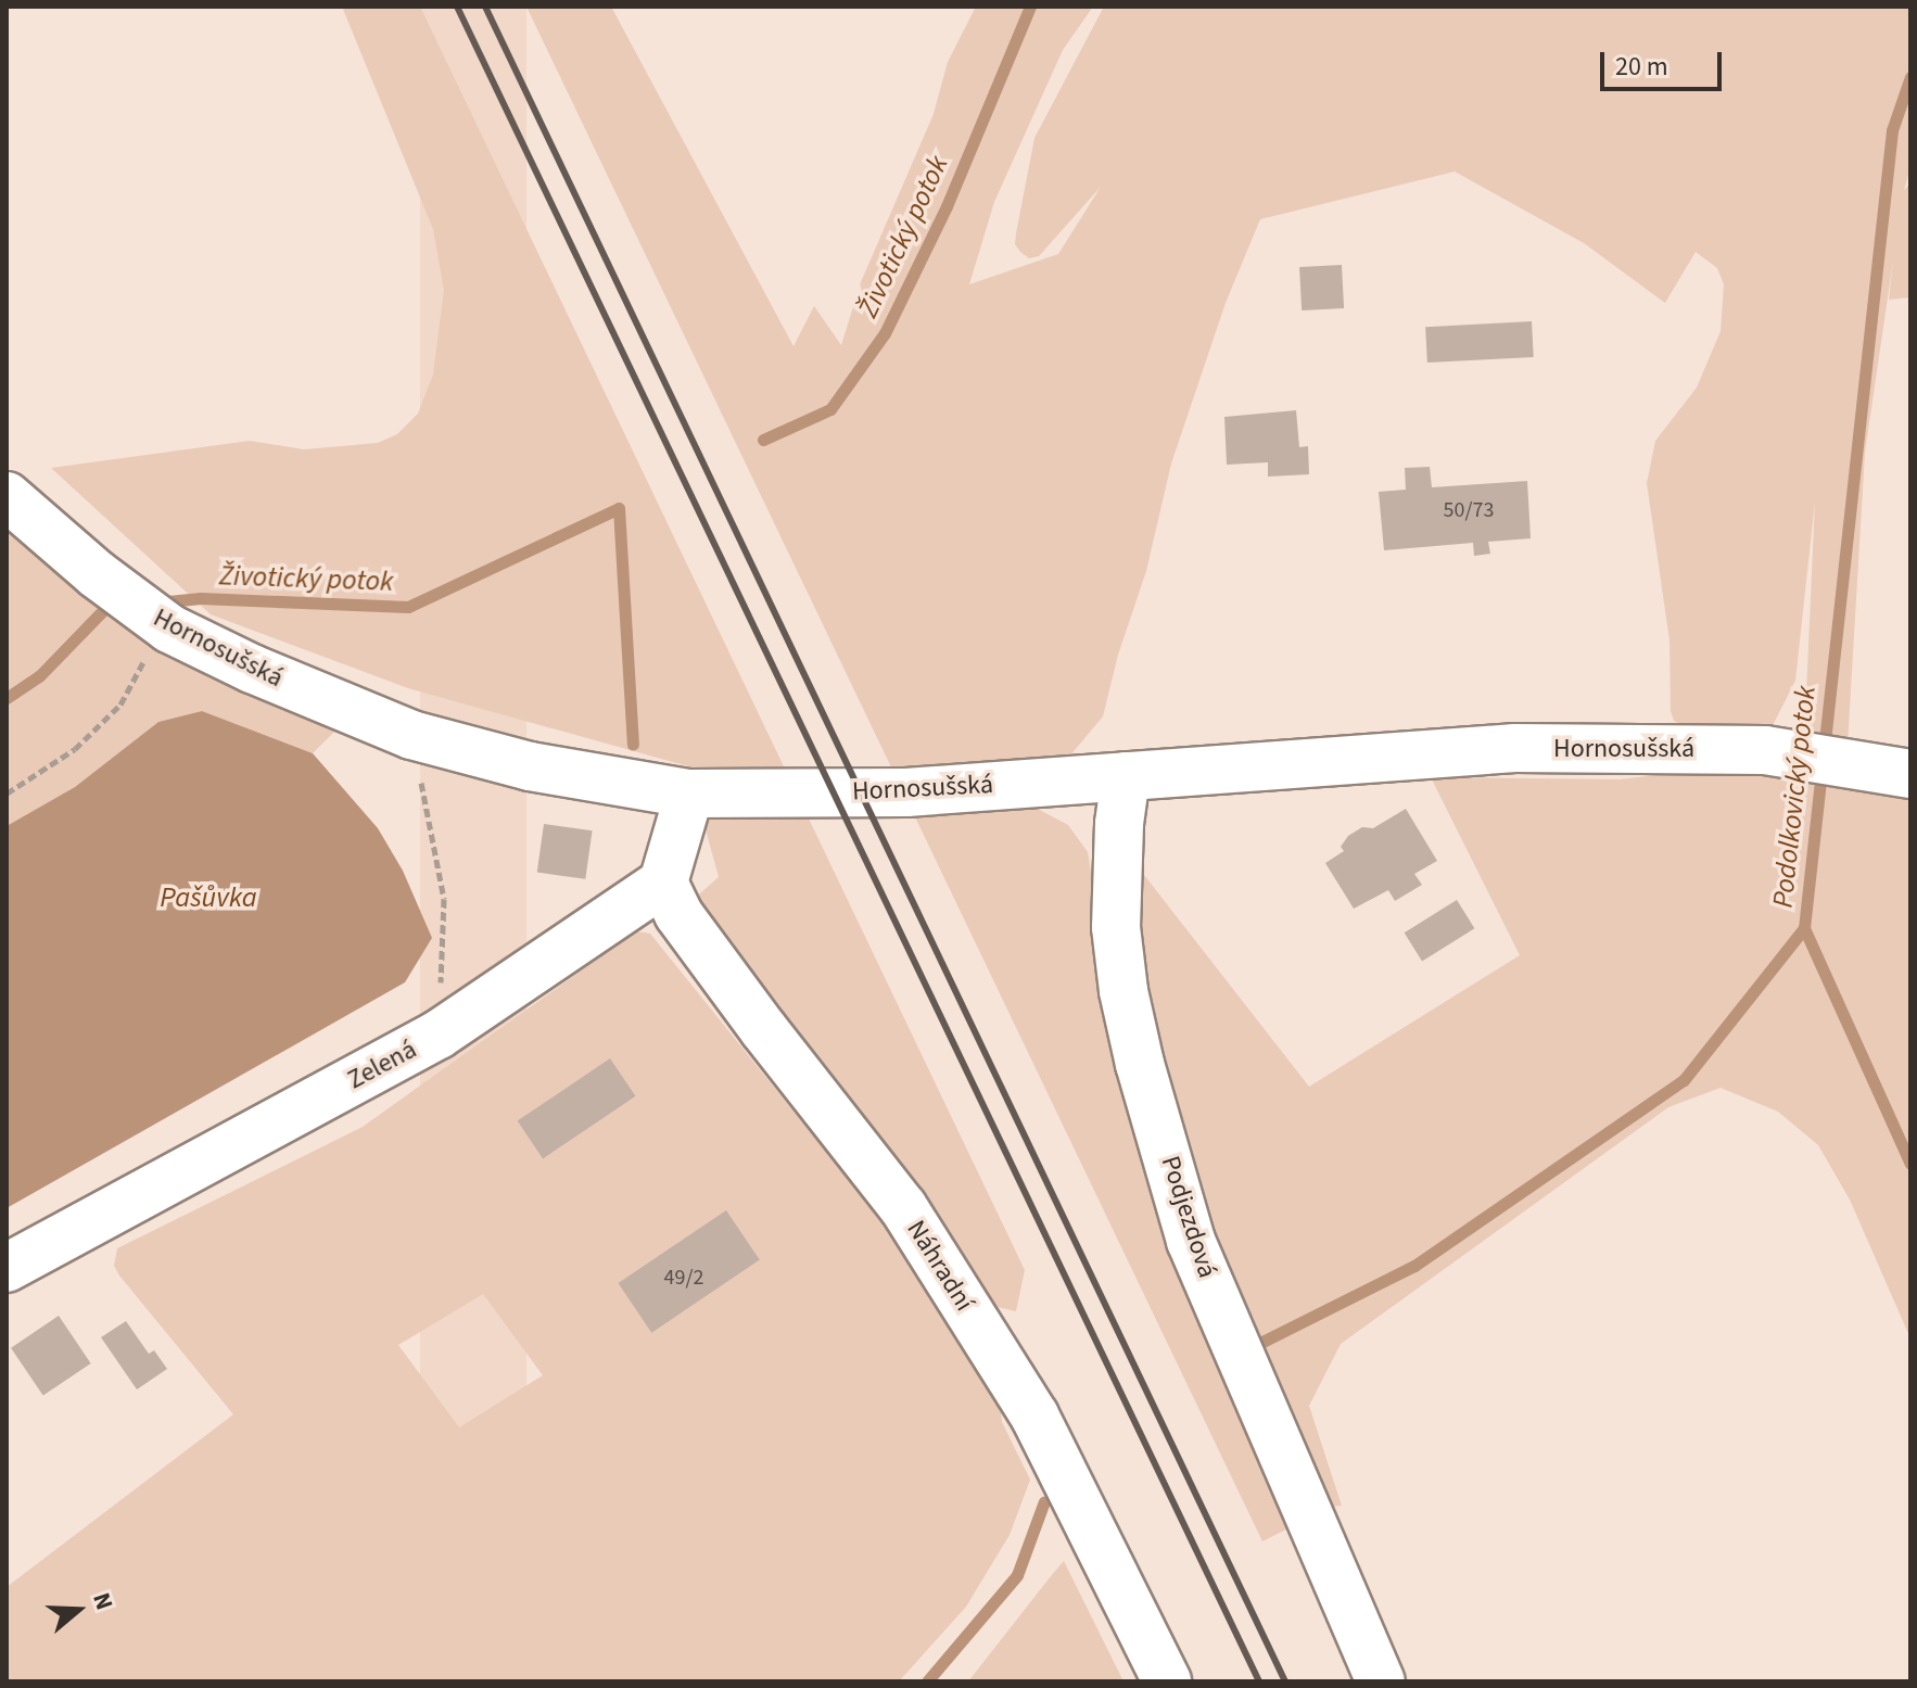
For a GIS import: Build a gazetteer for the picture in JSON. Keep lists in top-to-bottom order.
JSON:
{
  "streets": {
    "street": [
      "Hornosušská",
      "Zelená",
      "Podjezdová",
      "Náhradní"
    ]
  },
  "crossings": [
    ["Hornosušská", "Podjezdová"],
    ["Zelená", "Náhradní"]
  ],
  "water": ["Životický potok", "Podolkovický potok", "Pašůvka"],
  "house_numbers": ["50/73", "49/2"],
  "scale_bar": "20 m",
  "north": "right"
}
